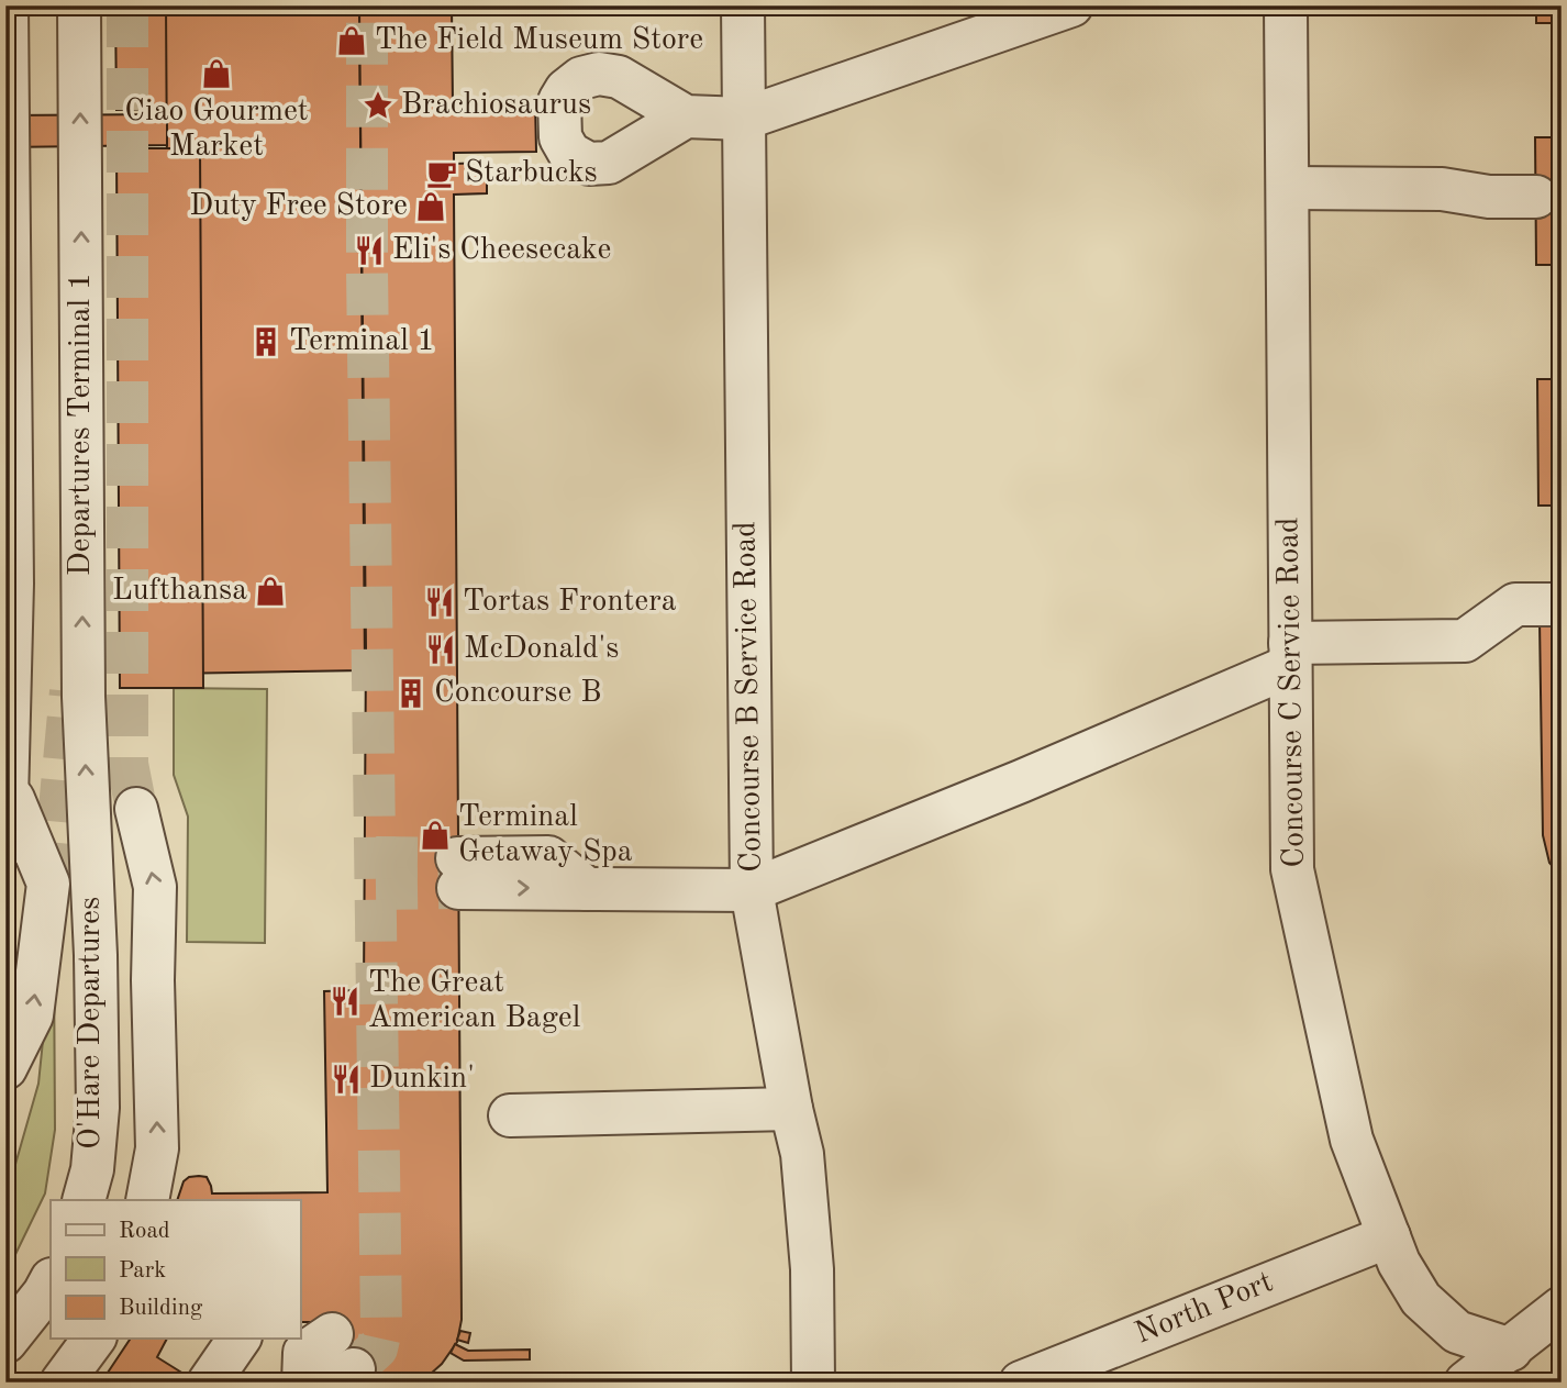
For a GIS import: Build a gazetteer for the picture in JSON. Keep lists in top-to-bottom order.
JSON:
{
  "streets": {
    "street": [
      "Departures Terminal 1",
      "Concourse C Service Road",
      "Concourse B Service Road",
      "O'Hare Departures",
      "North Port"
    ]
  },
  "crossings": [
    ["Departures Terminal 1", "O'Hare Departures"],
    ["Concourse C Service Road", "North Port"]
  ],
  "places": {
    "shop": [
      "The Field Museum Store",
      "Ciao Gourmet Market",
      "Duty Free Store",
      "Lufthansa",
      "Terminal Getaway Spa"
    ],
    "place": ["Brachiosaurus"],
    "cafe": ["Starbucks"],
    "restaurant": [
      "Eli's Cheesecake",
      "Tortas Frontera",
      "McDonald's",
      "The Great American Bagel",
      "Dunkin'"
    ],
    "building": ["Terminal 1", "Concourse B"]
  },
  "legend": ["Road", "Park", "Building"]
}
